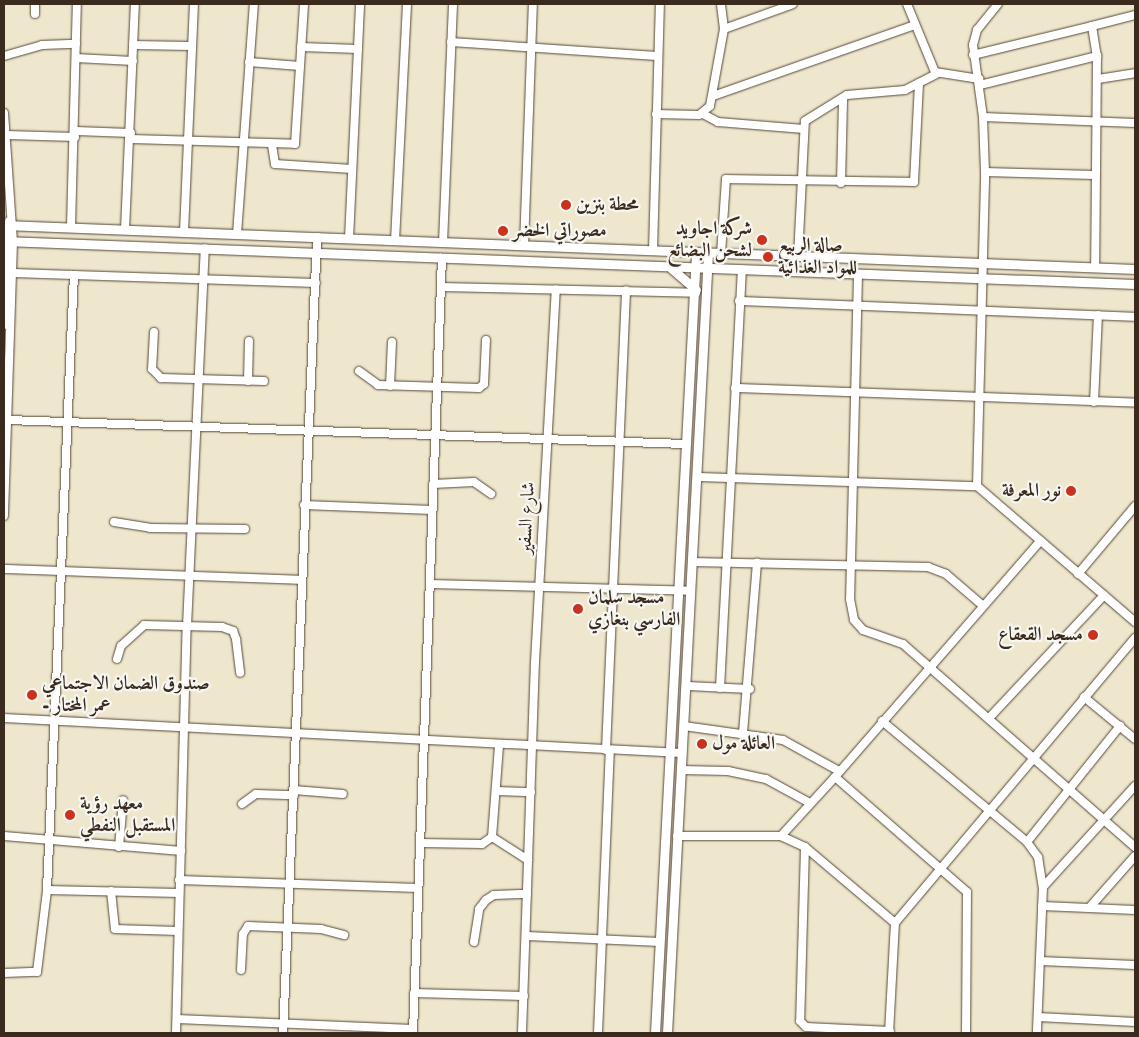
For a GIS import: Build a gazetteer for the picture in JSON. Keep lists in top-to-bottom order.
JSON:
{
  "streets": {
    "street": ["شارع السفير"]
  },
  "places": [
    "محطة بنزين",
    "مصوراتي الخضر",
    "شركة اجاويد لشحن البضائع",
    "صالة الربيع للمواد الغذائية",
    "نور المعرفة",
    "مسجد سلمان الفارسي بنغازي",
    "مسجد القعقاع",
    "صندوق الضمان الاجتماعي - عمر المختار",
    "العائلة مول",
    "معهد رؤية المستقبل النفطي"
  ]
}
